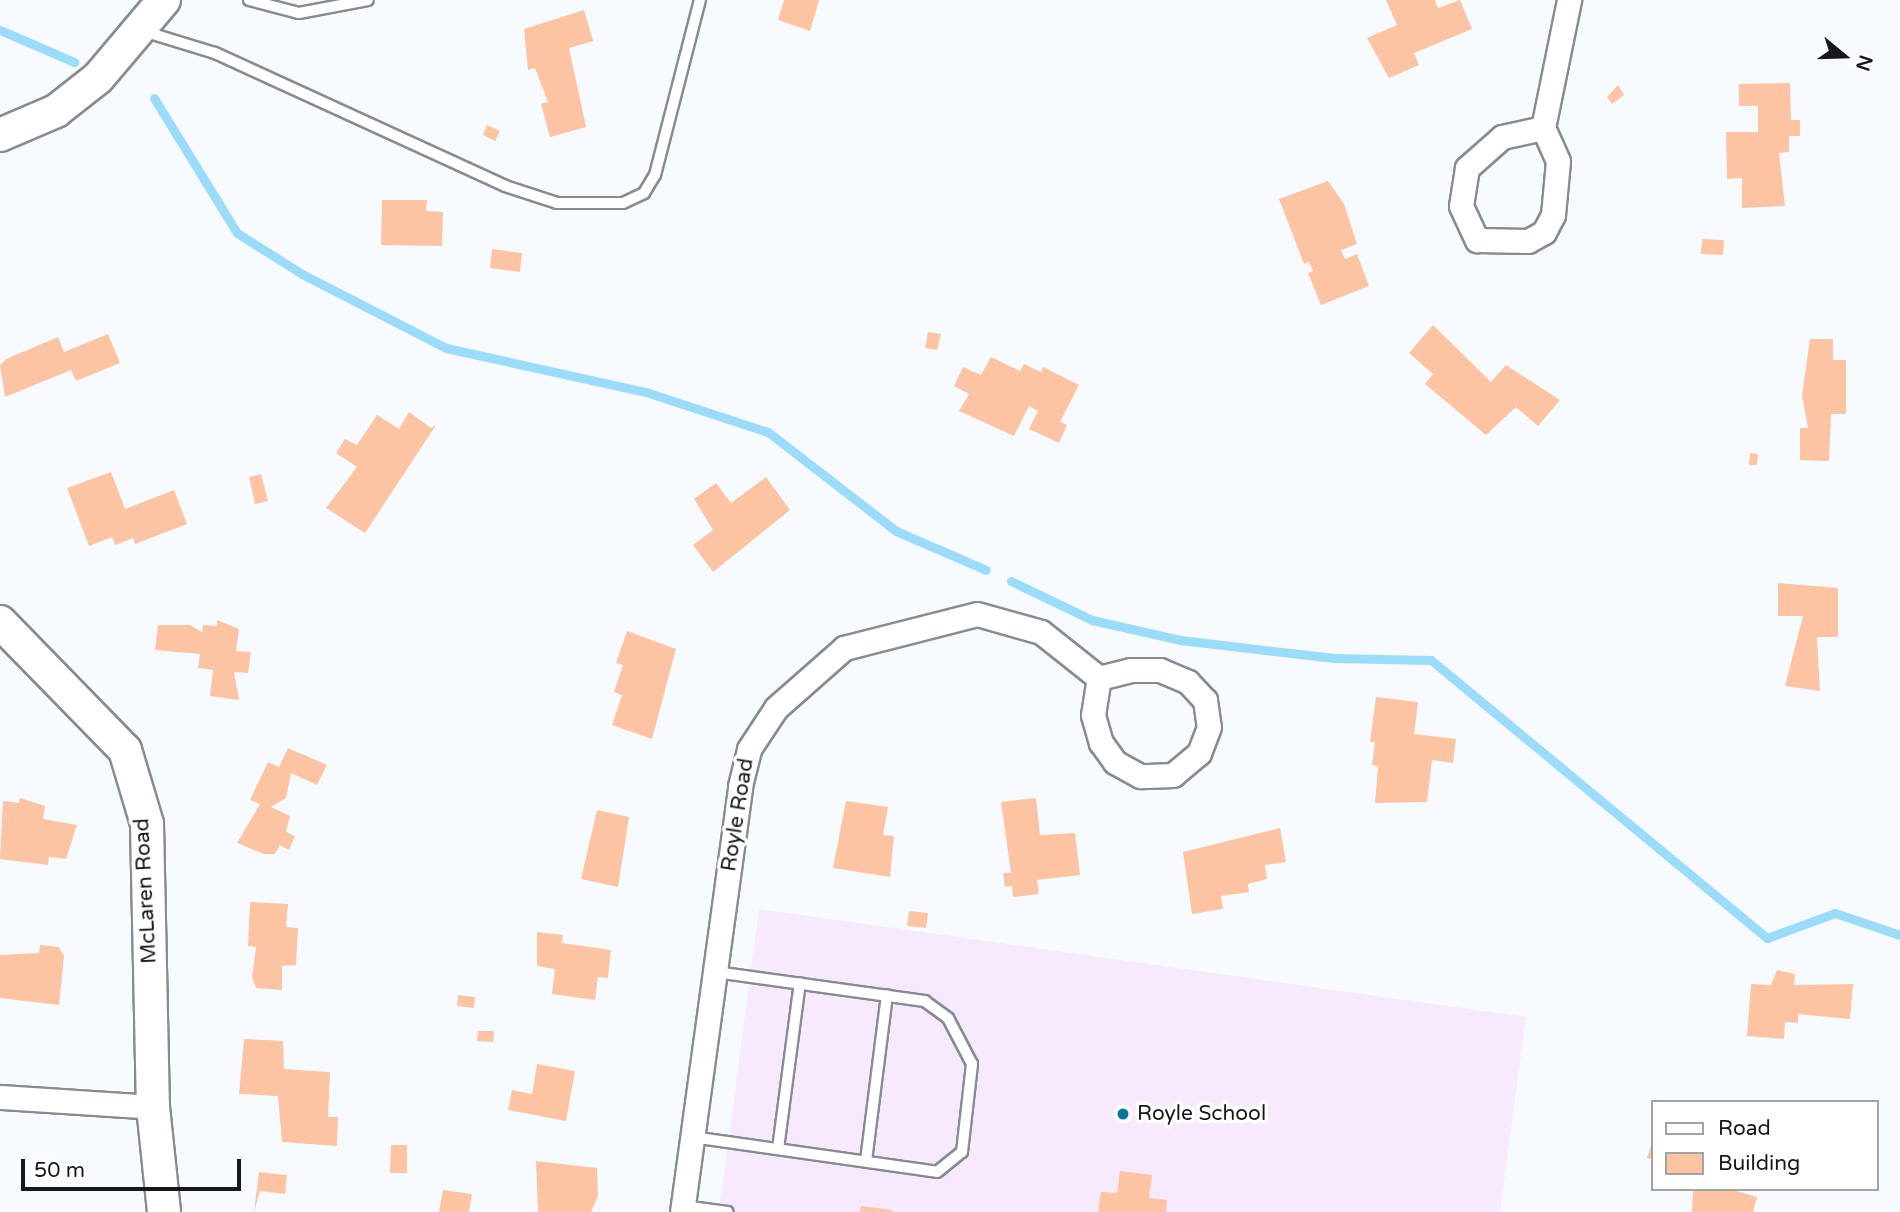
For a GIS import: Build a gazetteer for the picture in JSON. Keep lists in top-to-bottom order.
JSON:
{
  "streets": {
    "street": ["Royle Road", "McLaren Road"]
  },
  "places": ["Royle School"],
  "legend": ["Road", "Building"],
  "scale_bar": "50 m",
  "north": "right"
}
